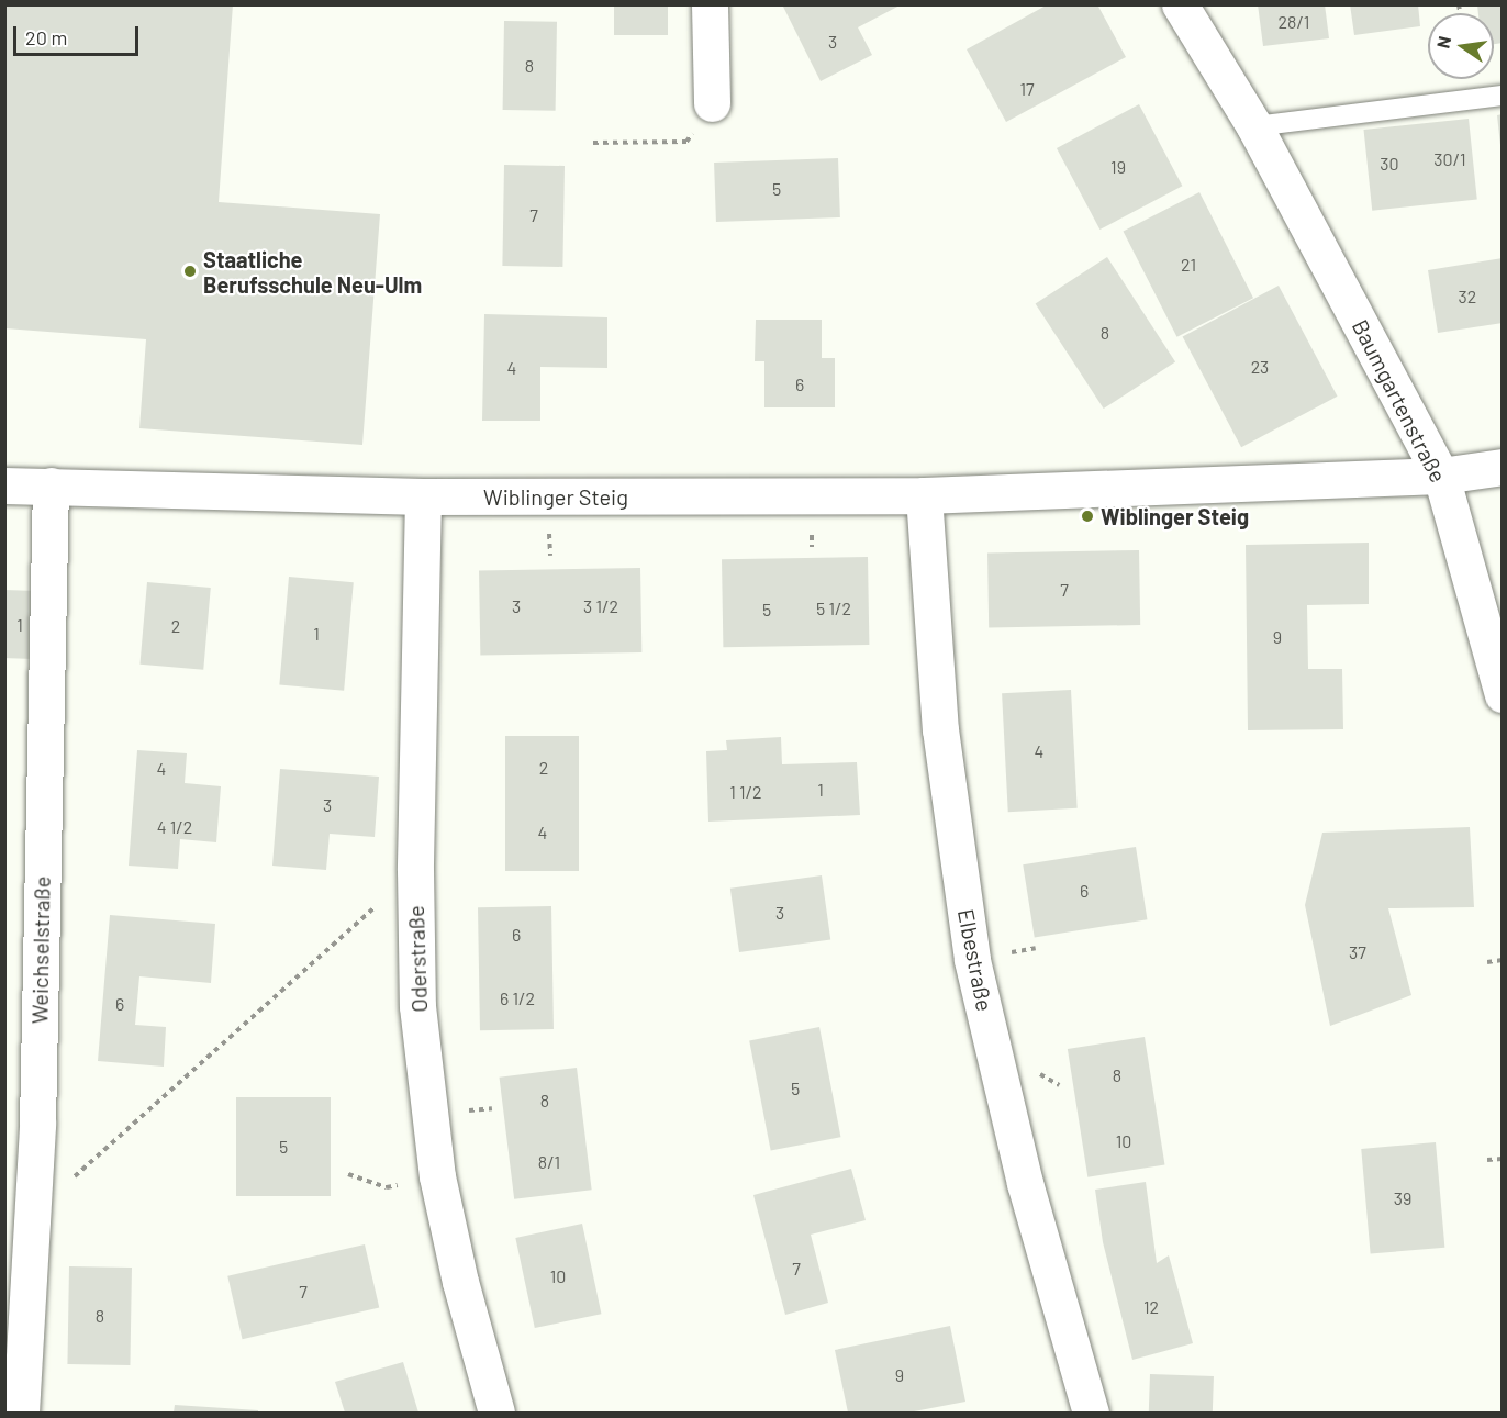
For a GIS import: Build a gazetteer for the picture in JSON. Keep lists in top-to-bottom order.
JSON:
{
  "streets": {
    "street": [
      "Baumgartenstraße",
      "Wiblinger Steig",
      "Weichselstraße",
      "Oderstraße",
      "Elbestraße"
    ]
  },
  "crossings": [
    ["Baumgartenstraße", "Wiblinger Steig"],
    ["Wiblinger Steig", "Weichselstraße"],
    ["Wiblinger Steig", "Oderstraße"],
    ["Wiblinger Steig", "Elbestraße"]
  ],
  "places": ["Staatliche Berufsschule Neu-Ulm", "Wiblinger Steig"],
  "house_numbers": [
    "28/1",
    "3",
    "8",
    "17",
    "30/1",
    "30",
    "19",
    "5",
    "7",
    "21",
    "32",
    "8",
    "23",
    "4",
    "6",
    "7",
    "3",
    "3 1/2",
    "5 1/2",
    "5",
    "1",
    "2",
    "1",
    "9",
    "4",
    "2",
    "4",
    "1",
    "1 1/2",
    "3",
    "4 1/2",
    "4",
    "6",
    "3",
    "6",
    "37",
    "6 1/2",
    "6",
    "8",
    "5",
    "8",
    "10",
    "5",
    "8/1",
    "39",
    "7",
    "10",
    "7",
    "12",
    "8",
    "9"
  ],
  "scale_bar": "20 m",
  "north": "left"
}
